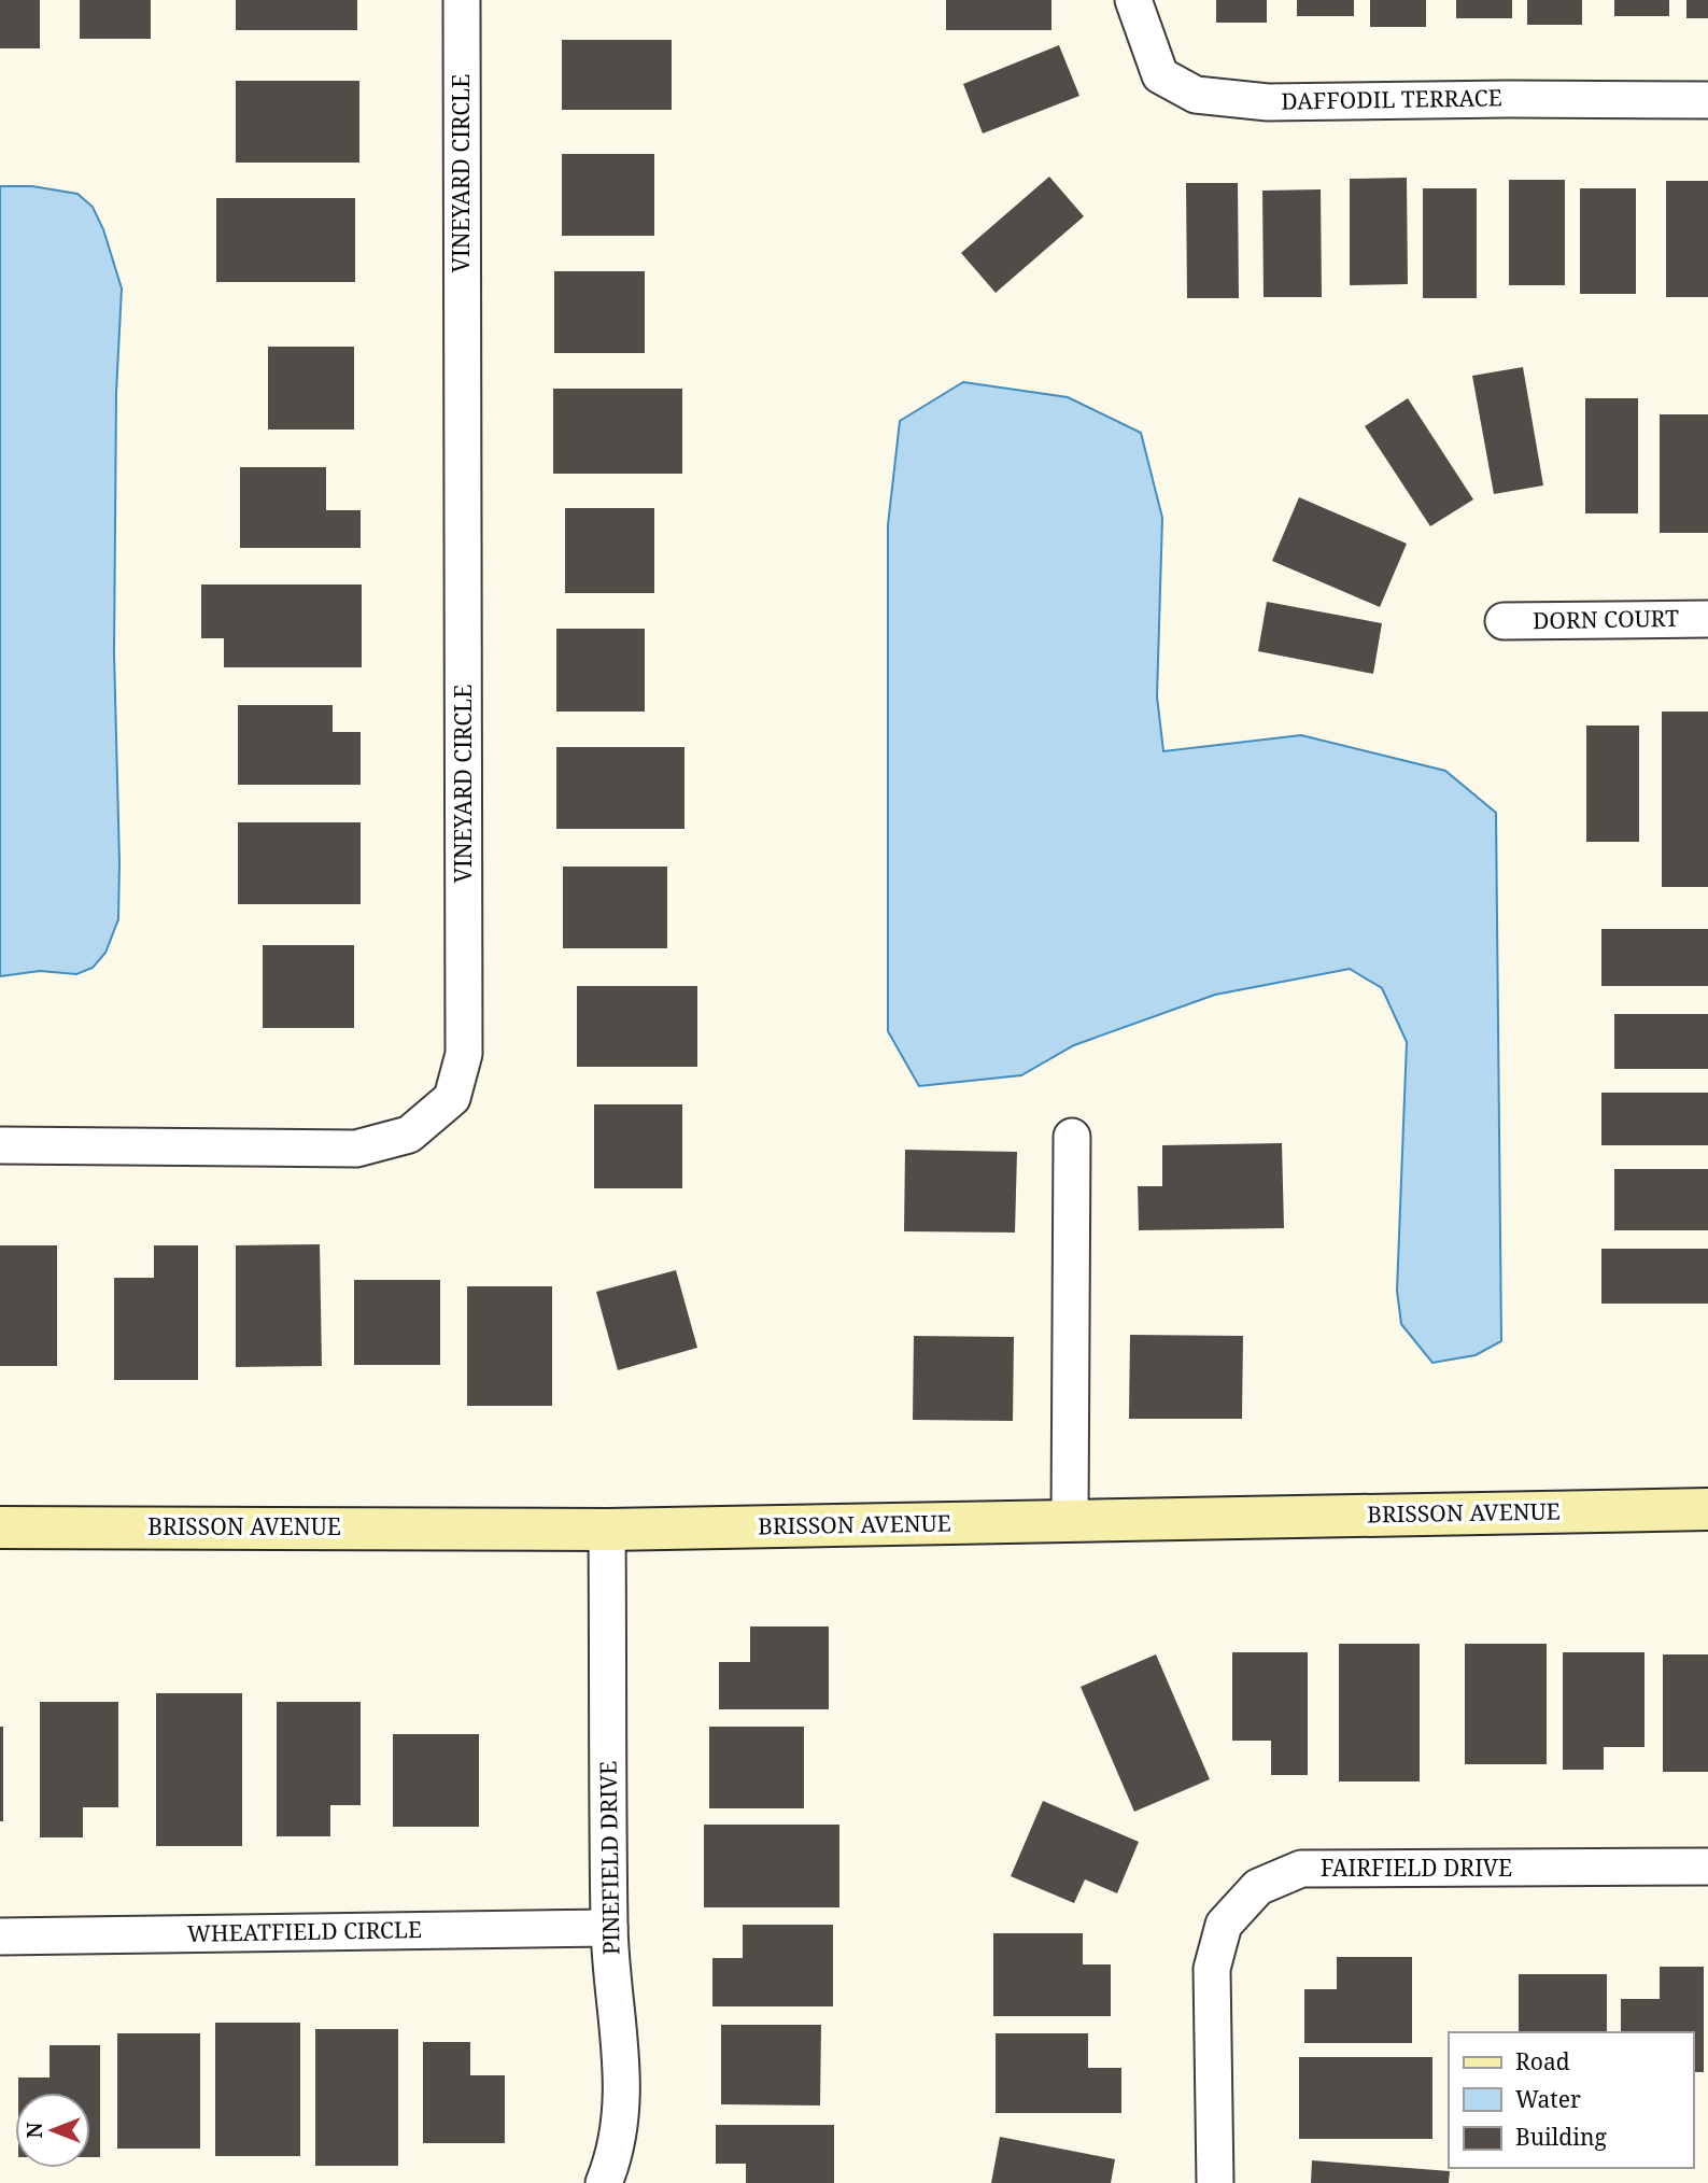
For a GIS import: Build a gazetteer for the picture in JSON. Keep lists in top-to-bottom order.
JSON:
{
  "streets": {
    "street": [
      "DAFFODIL TERRACE",
      "VINEYARD CIRCLE",
      "DORN COURT",
      "BRISSON AVENUE",
      "PINEFIELD DRIVE",
      "FAIRFIELD DRIVE",
      "WHEATFIELD CIRCLE"
    ]
  },
  "crossings": [
    ["BRISSON AVENUE", "PINEFIELD DRIVE"],
    ["PINEFIELD DRIVE", "WHEATFIELD CIRCLE"]
  ],
  "legend": ["Road", "Water", "Building"],
  "north": "left"
}
